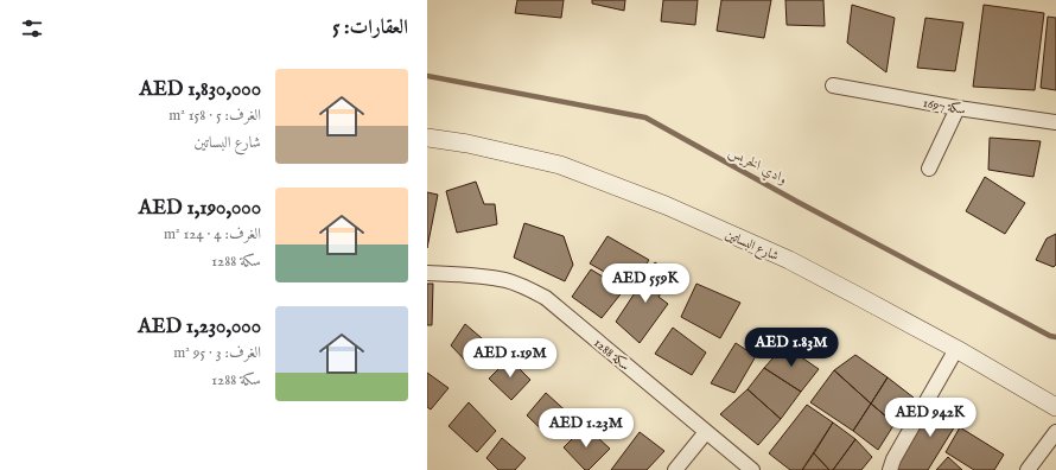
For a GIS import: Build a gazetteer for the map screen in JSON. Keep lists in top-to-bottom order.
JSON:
{
  "streets": {
    "street": ["سكة 1697", "شارع البساتين", "سكة 1288"]
  },
  "water": ["وادي الخريس"],
  "page": {
    "heading": "العقارات: 5",
    "list": [
      {
        "name": "AED 1,830,000",
        "note": "الغرف: 5 · 158 m² · شارع البساتين"
      },
      {
        "name": "AED 1,190,000",
        "note": "الغرف: 4 · 124 m² · سكة 1288"
      },
      {
        "name": "AED 1,230,000",
        "note": "الغرف: 3 · 95 m² · سكة 1288"
      }
    ],
    "price": [
      "AED 559K",
      "AED 1.83M",
      "AED 1.19M",
      "AED 942K",
      "AED 1.23M"
    ]
  }
}
